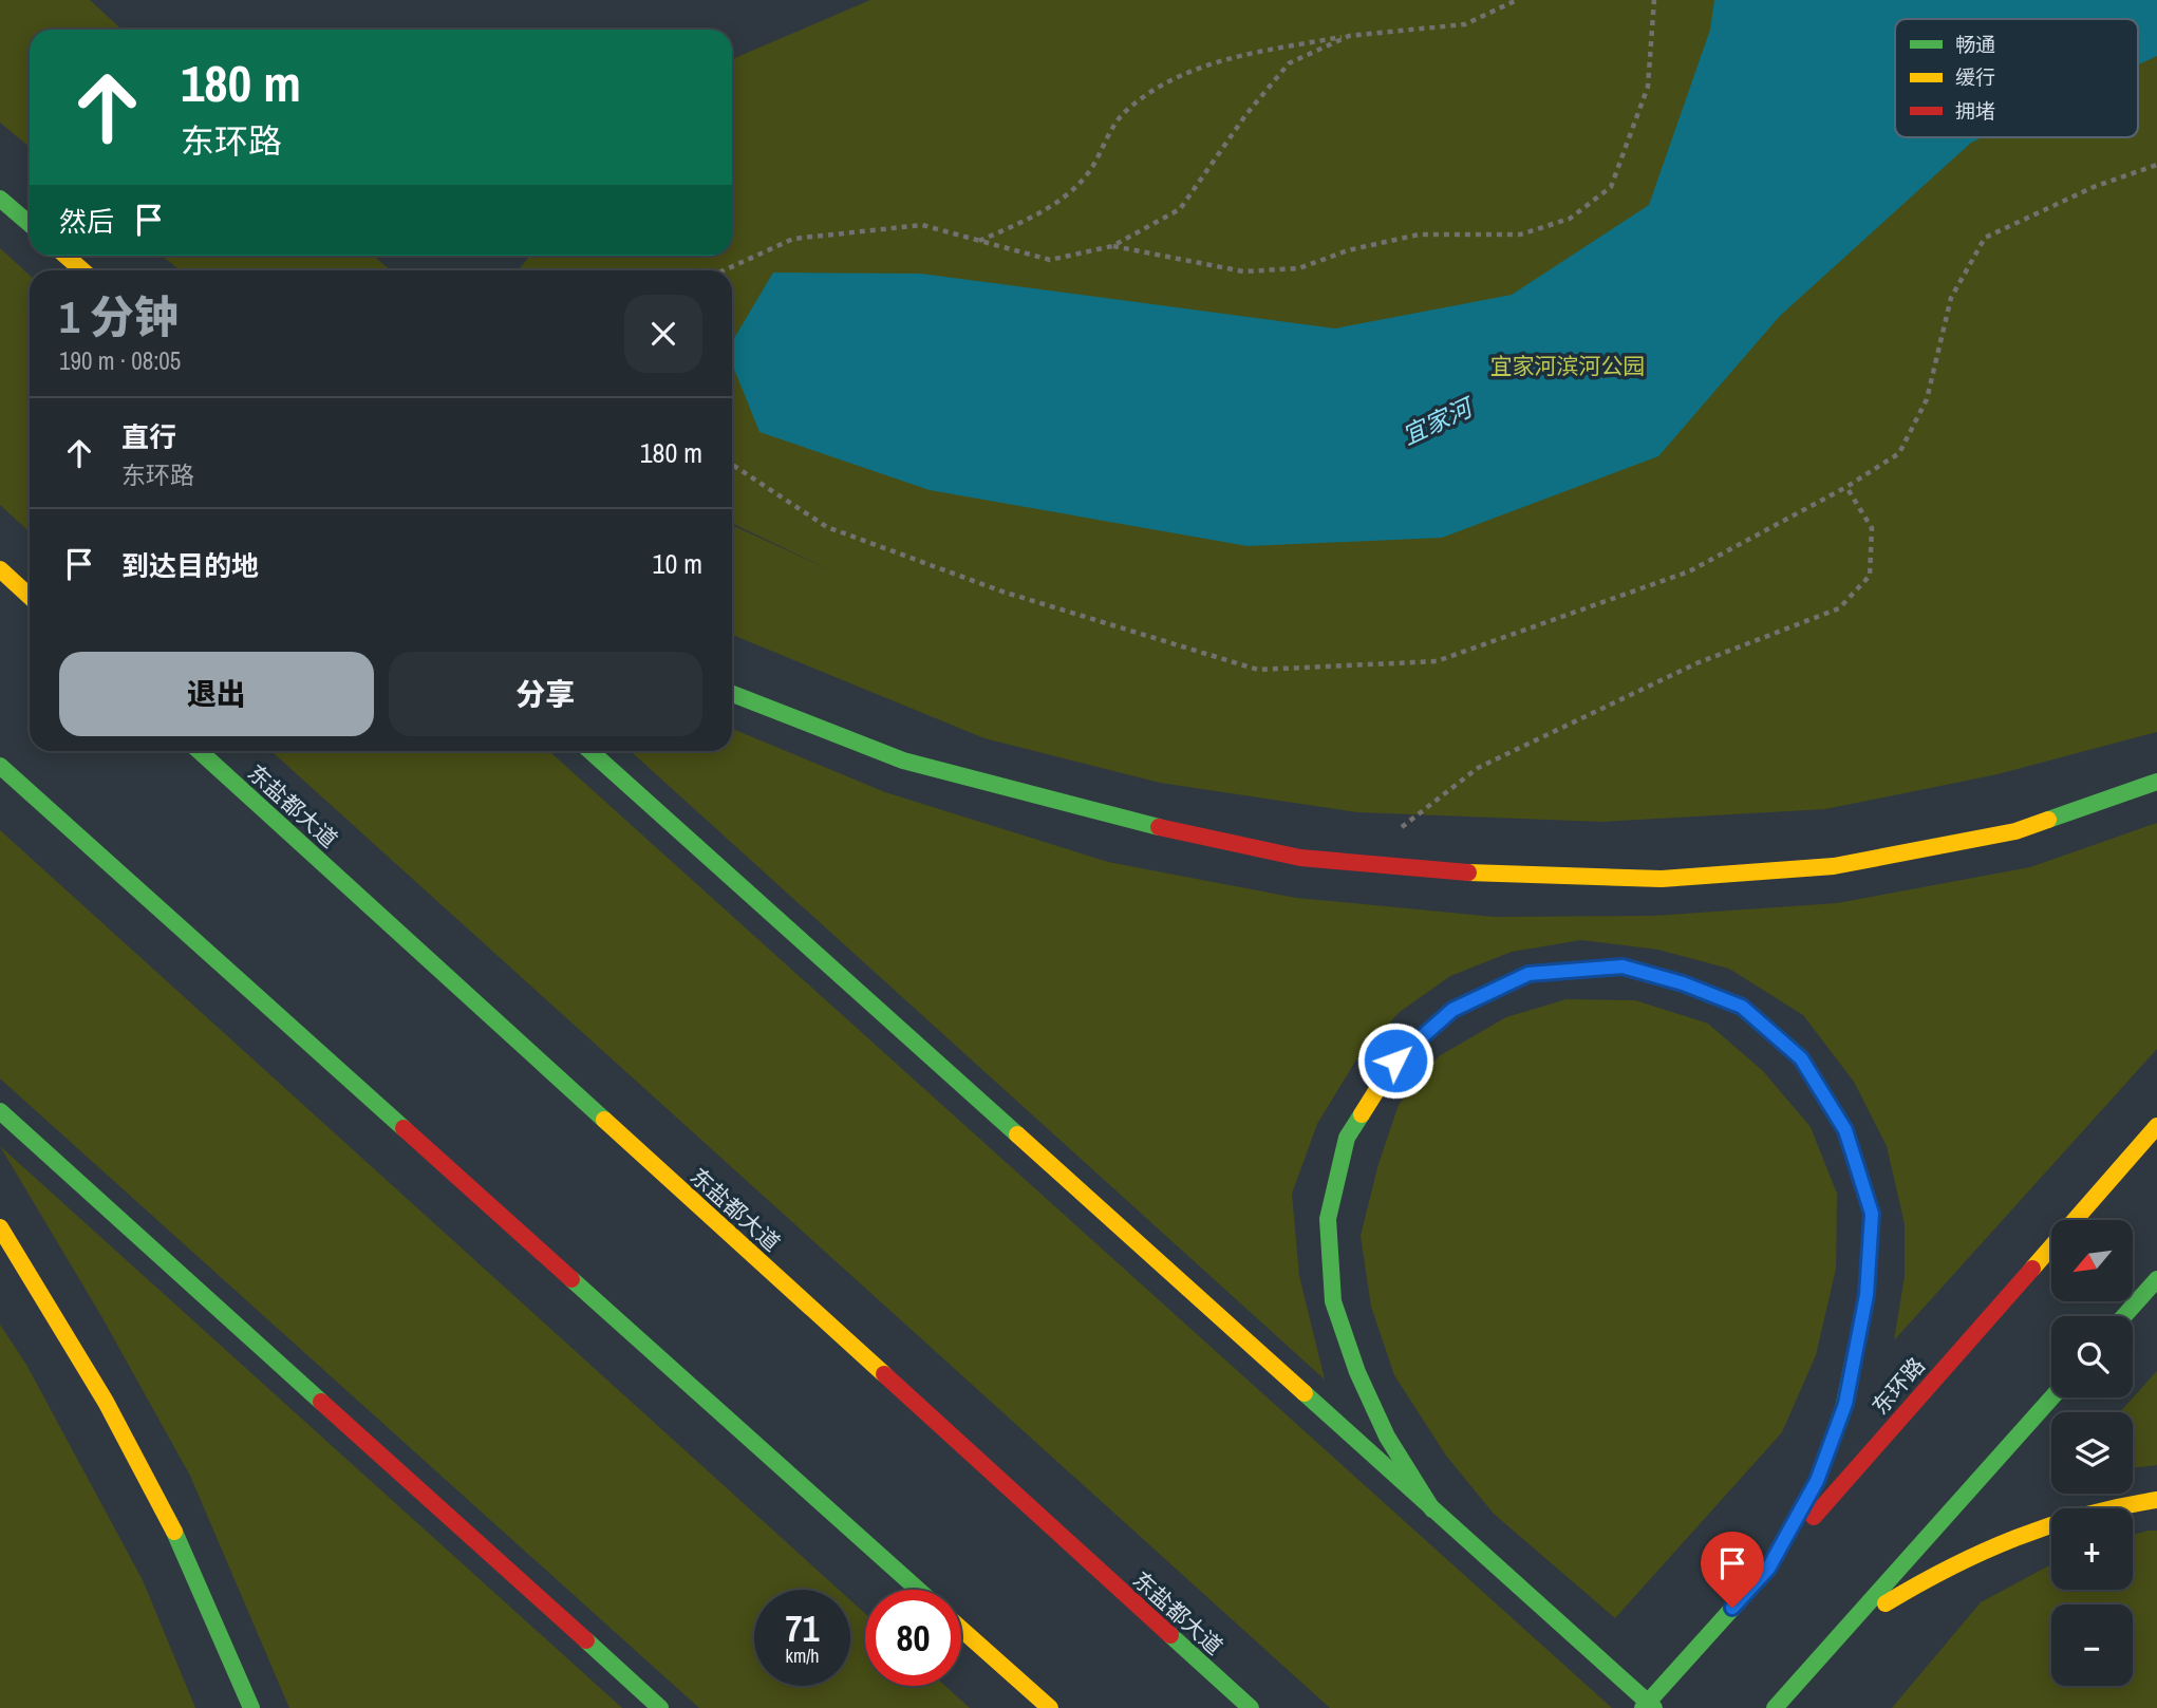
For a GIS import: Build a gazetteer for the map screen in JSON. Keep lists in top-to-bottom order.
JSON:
{
  "streets": {
    "highway": ["东盐都大道", "东环路"]
  },
  "water": ["宜家河"],
  "parks": ["宜家河滨河公园"],
  "legend": ["畅通", "缓行", "拥堵"],
  "north": "bottom left",
  "page": {
    "turn": ["180 m", "东环路"],
    "then": "然后",
    "heading": ["1 分钟", "190 m · 08:05"],
    "list": [
      {
        "name": "直行",
        "note": "东环路",
        "value": "180 m"
      },
      {
        "name": "到达目的地",
        "value": "10 m"
      }
    ],
    "buttons": ["退出", "分享"],
    "map_buttons": ["+", "−"],
    "speed": "71 km/h",
    "limit": "80"
  }
}
